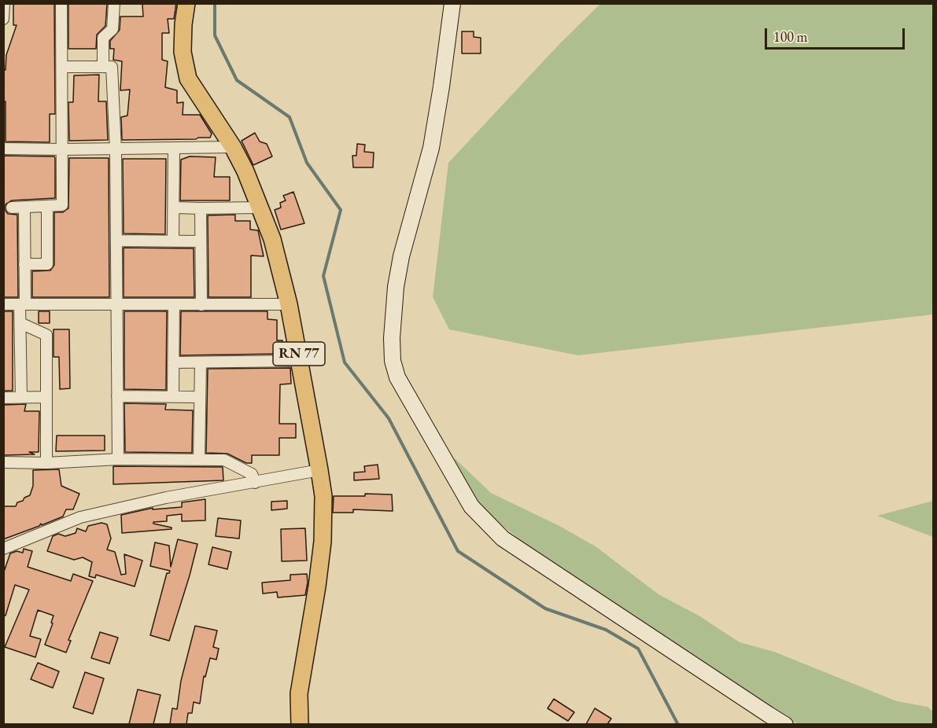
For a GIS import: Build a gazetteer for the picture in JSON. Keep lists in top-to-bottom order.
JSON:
{
  "streets": {
    "main road": ["RN 77"]
  },
  "scale_bar": "100 m"
}
